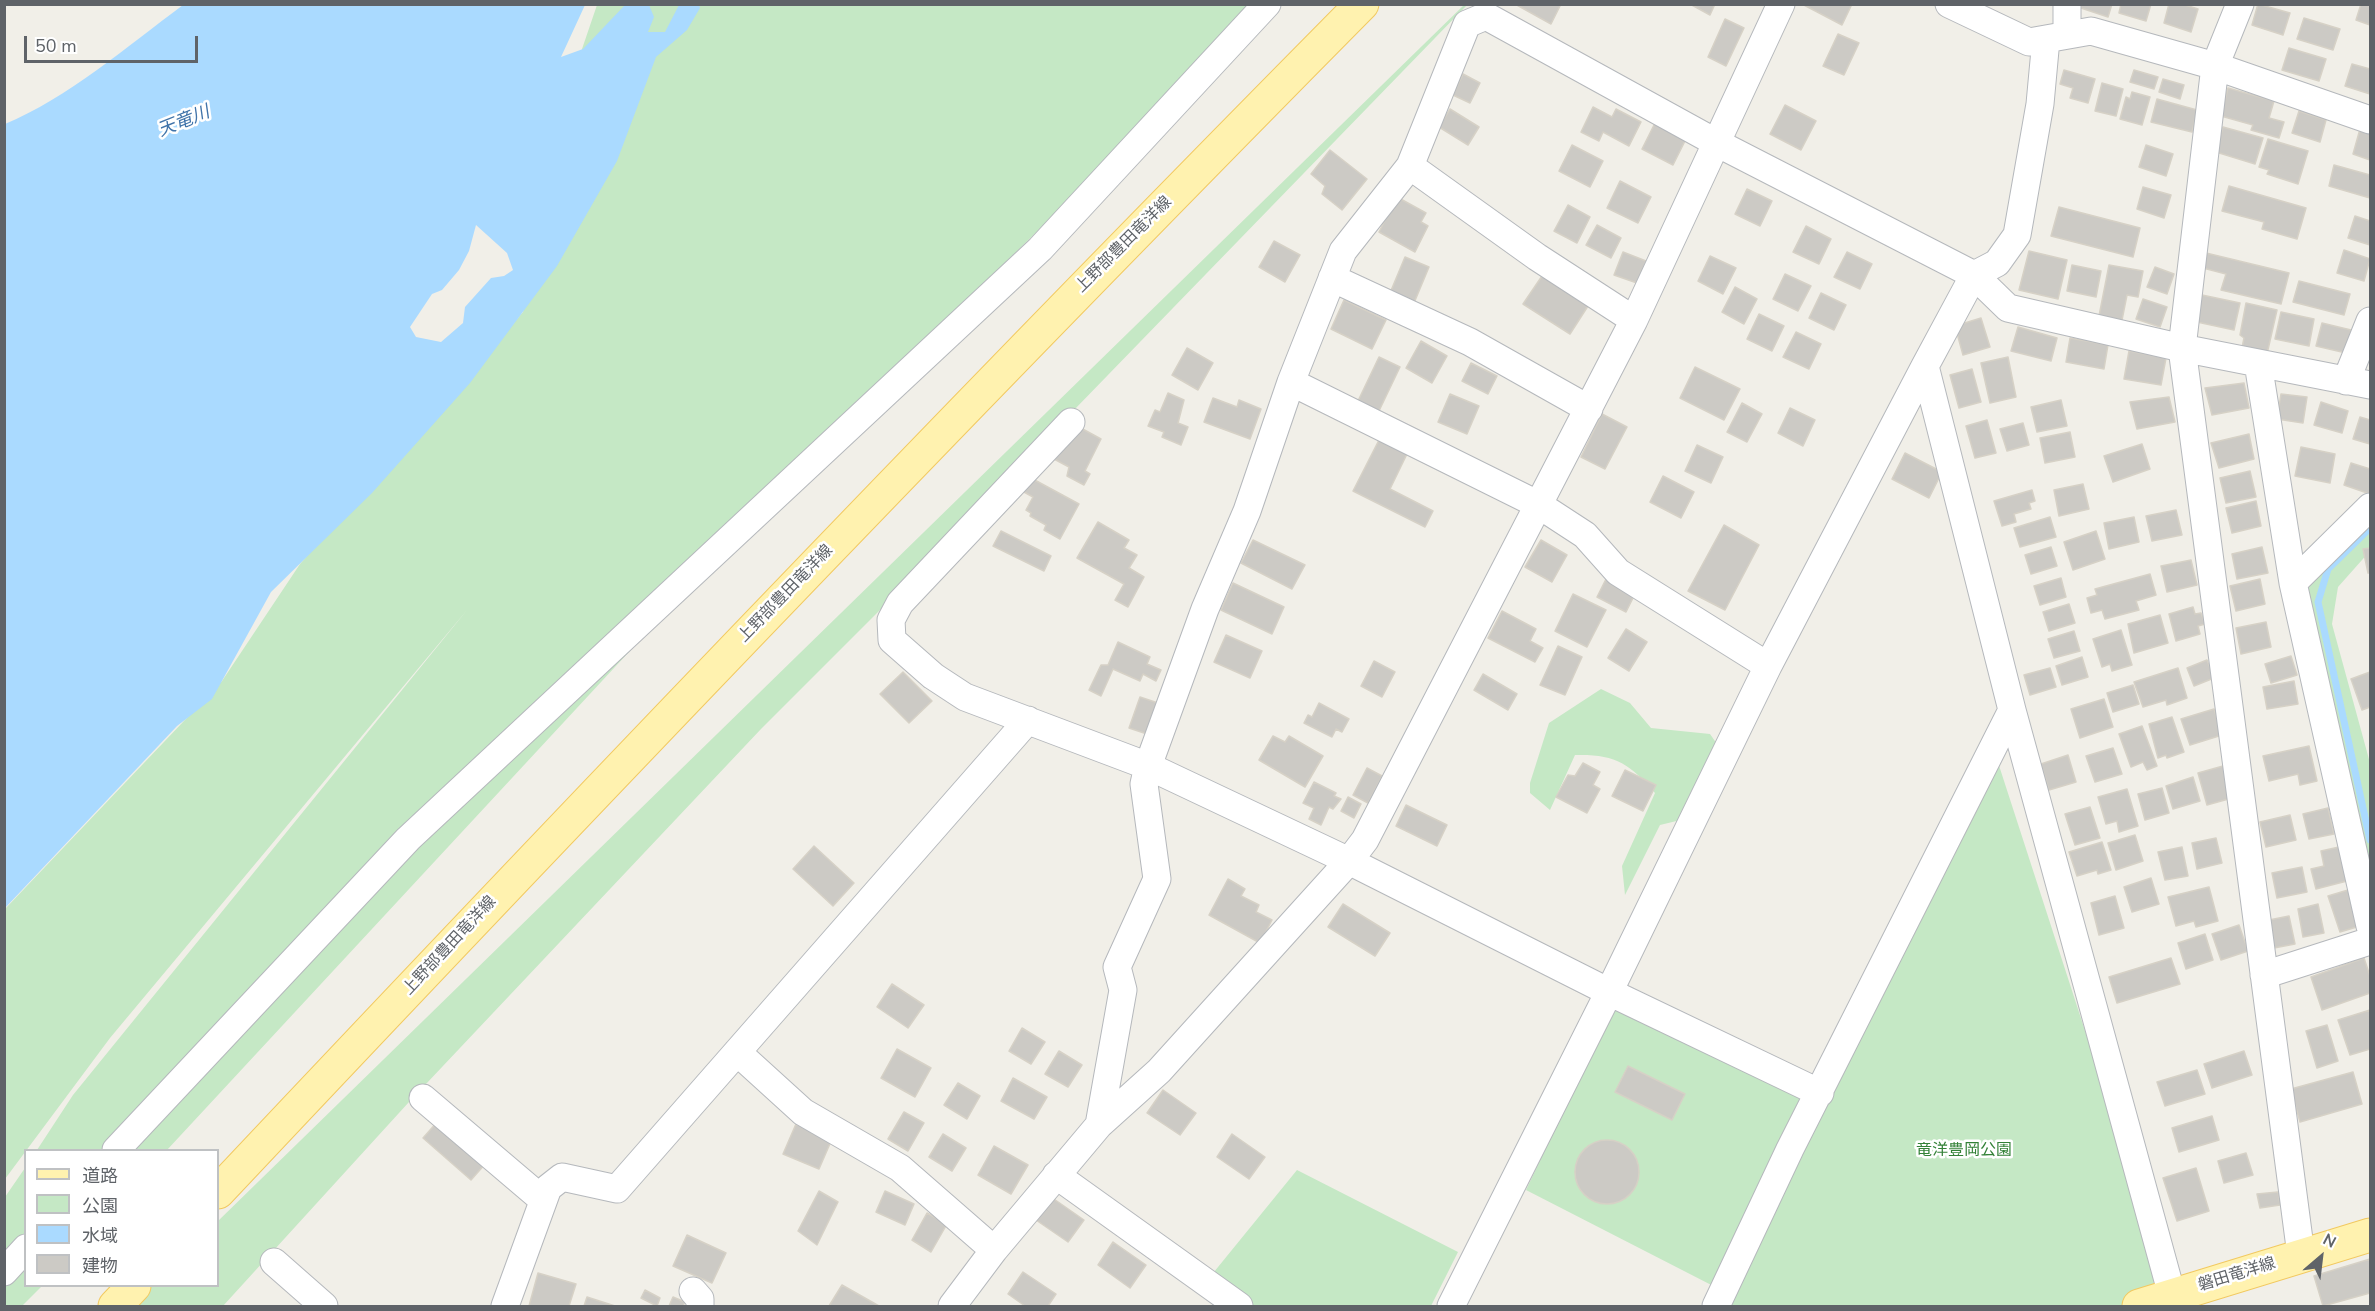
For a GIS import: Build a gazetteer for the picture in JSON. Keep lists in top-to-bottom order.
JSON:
{
  "streets": {
    "main road": ["上野部豊田竜洋線", "磐田竜洋線"]
  },
  "water": ["天竜川"],
  "parks": ["竜洋豊岡公園"],
  "legend": [
    "道路",
    "公園",
    "水域",
    "建物"
  ],
  "scale_bar": "50 m",
  "north": "top right"
}
